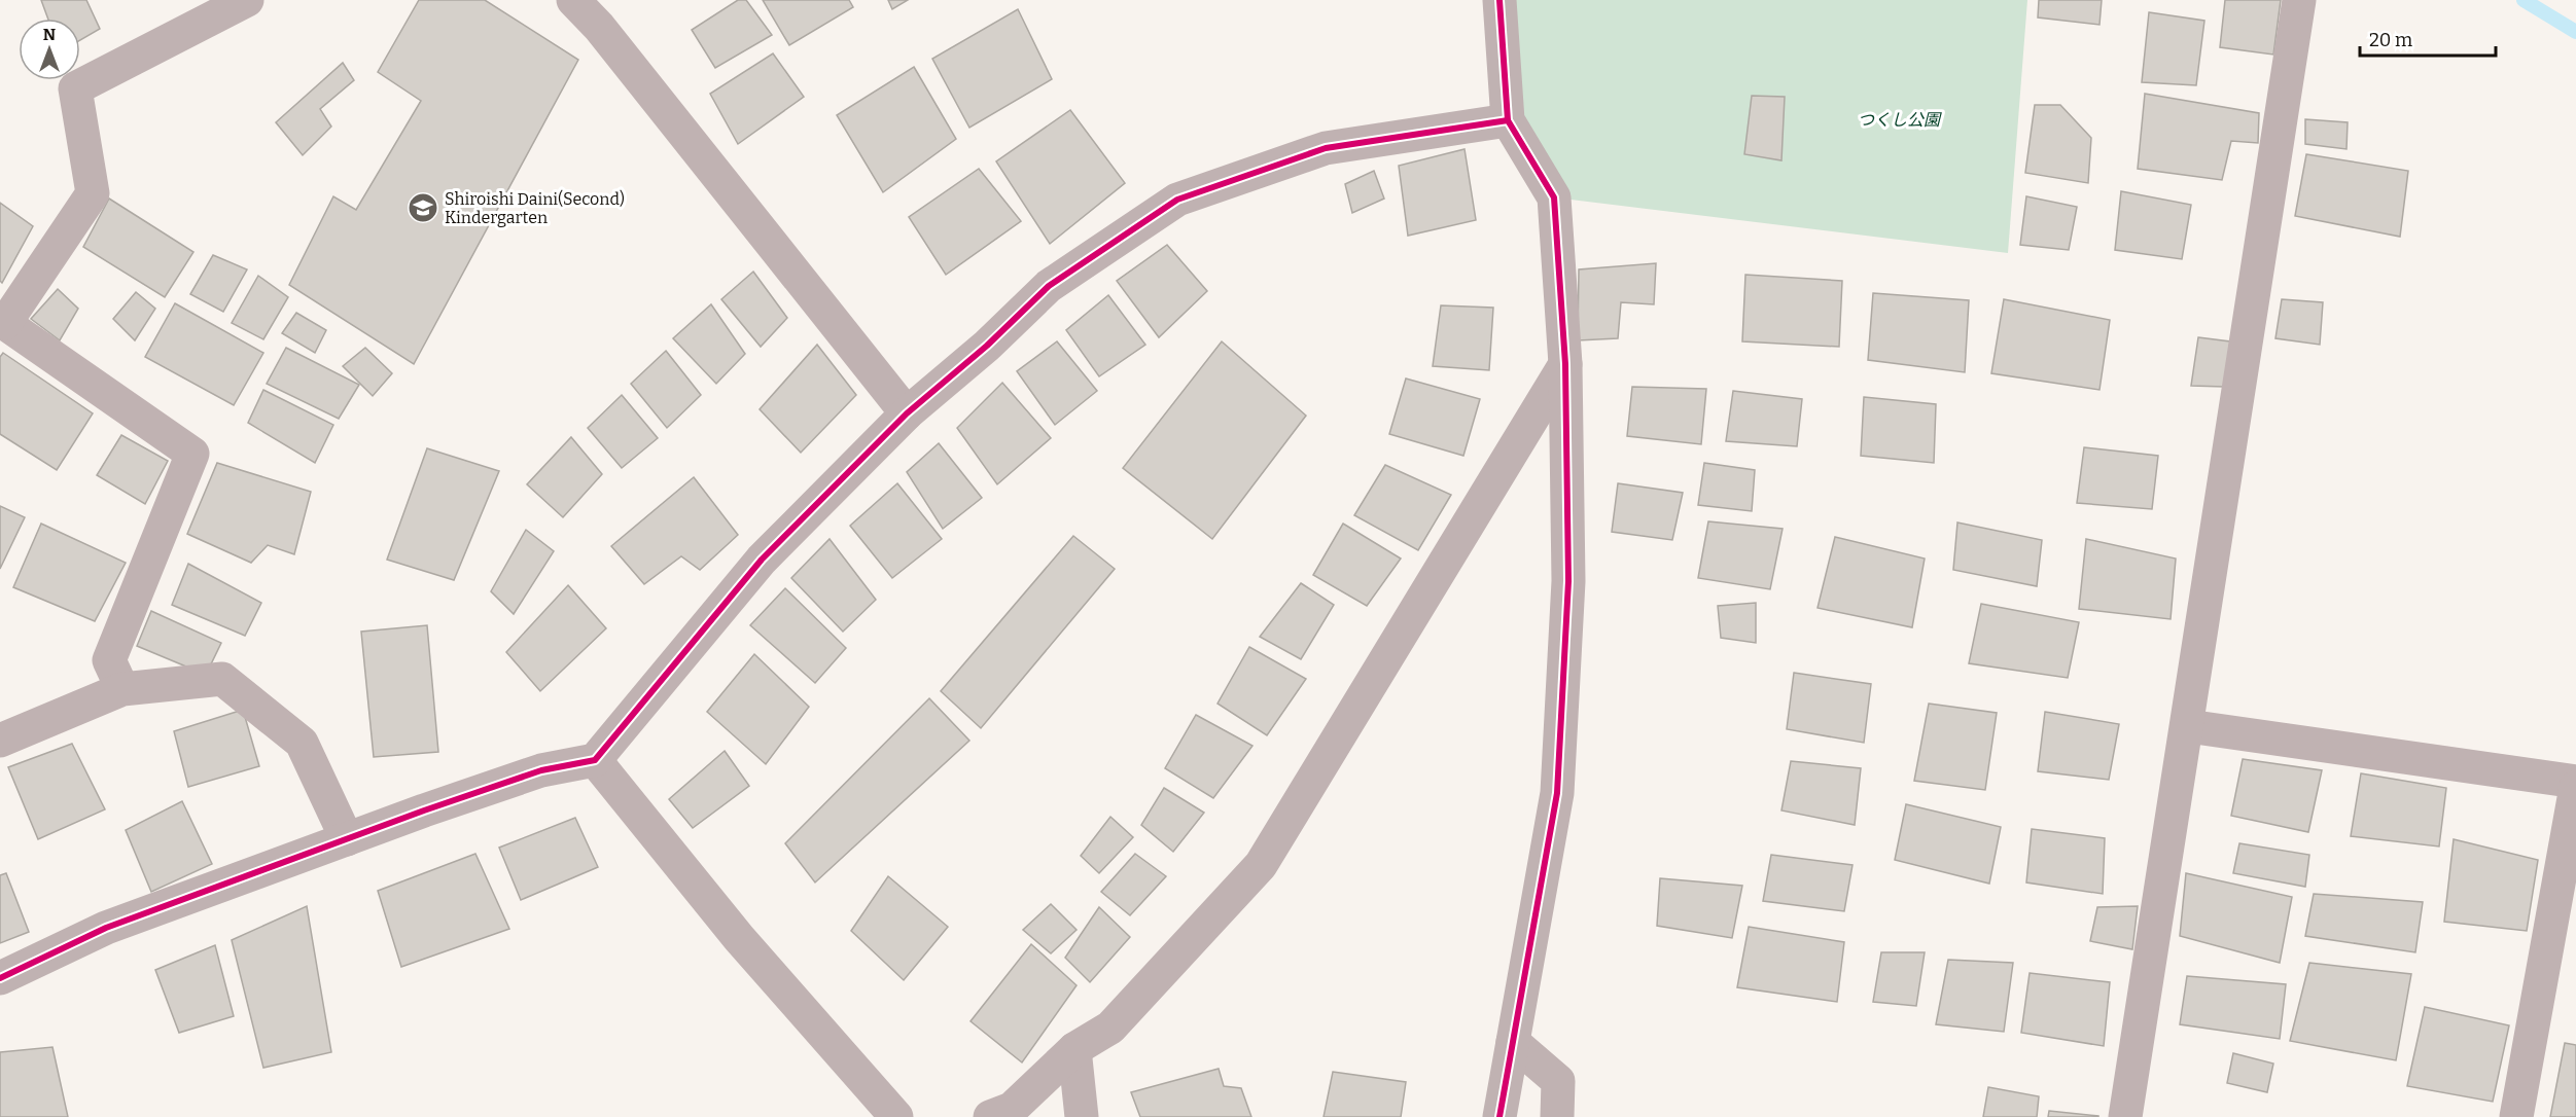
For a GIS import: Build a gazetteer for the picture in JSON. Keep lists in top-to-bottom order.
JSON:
{
  "parks": ["つくし公園"],
  "places": {
    "school or university": ["Shiroishi Daini(Second) Kindergarten"]
  },
  "scale_bar": "20 m",
  "north": "top"
}
